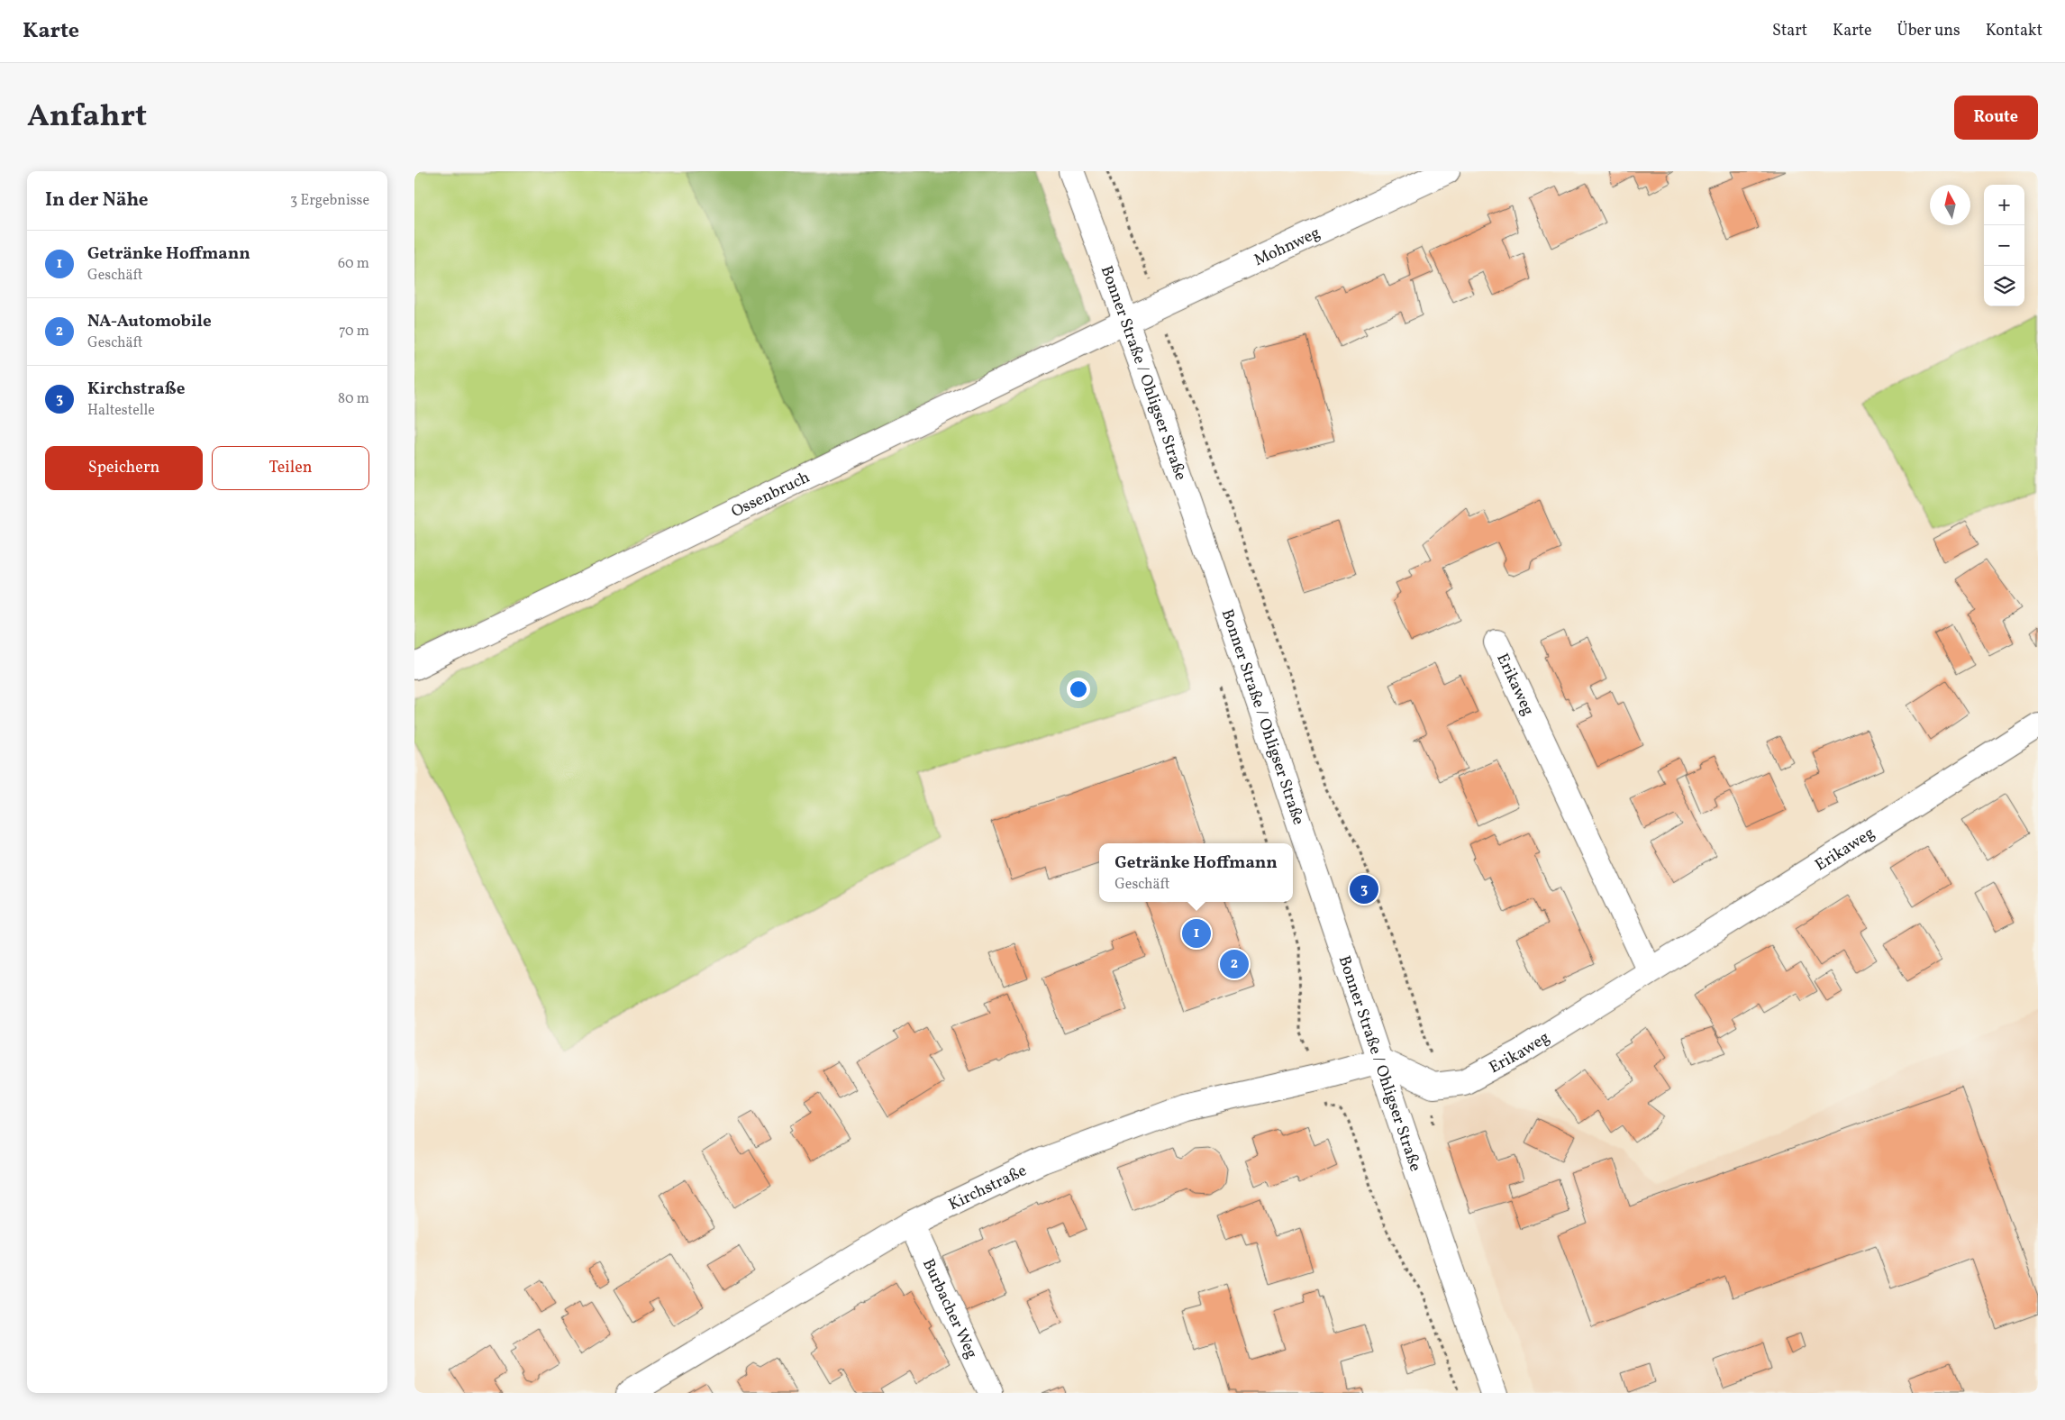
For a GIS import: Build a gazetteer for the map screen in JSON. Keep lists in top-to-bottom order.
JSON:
{
  "streets": {
    "street": [
      "Mohnweg",
      "Bonner Straße / Ohligser Straße",
      "Ossenbruch",
      "Erikaweg",
      "Kirchstraße",
      "Burbacher Weg"
    ]
  },
  "crossings": [
    ["Mohnweg", "Bonner Straße / Ohligser Straße"],
    ["Mohnweg", "Ossenbruch"],
    ["Bonner Straße / Ohligser Straße", "Ossenbruch"],
    ["Bonner Straße / Ohligser Straße", "Kirchstraße"],
    ["Kirchstraße", "Burbacher Weg"]
  ],
  "north": "top",
  "page": {
    "header": "Karte",
    "nav": [
      "Start",
      "Karte",
      "Über uns",
      "Kontakt"
    ],
    "title": "Anfahrt",
    "buttons": [
      "Route",
      ["Speichern", "Teilen"]
    ],
    "heading": ["In der Nähe", "3 Ergebnisse"],
    "map_buttons": ["+", "−"],
    "list": [
      {
        "mark": "1",
        "name": "Getränke Hoffmann",
        "note": "Geschäft",
        "value": "60 m"
      },
      {
        "mark": "2",
        "name": "NA-Automobile",
        "note": "Geschäft",
        "value": "70 m"
      },
      {
        "mark": "3",
        "name": "Kirchstraße",
        "note": "Haltestelle",
        "value": "80 m"
      }
    ],
    "popup": ["Getränke Hoffmann", "Geschäft"],
    "pins": ["3", "1", "2"]
  }
}
